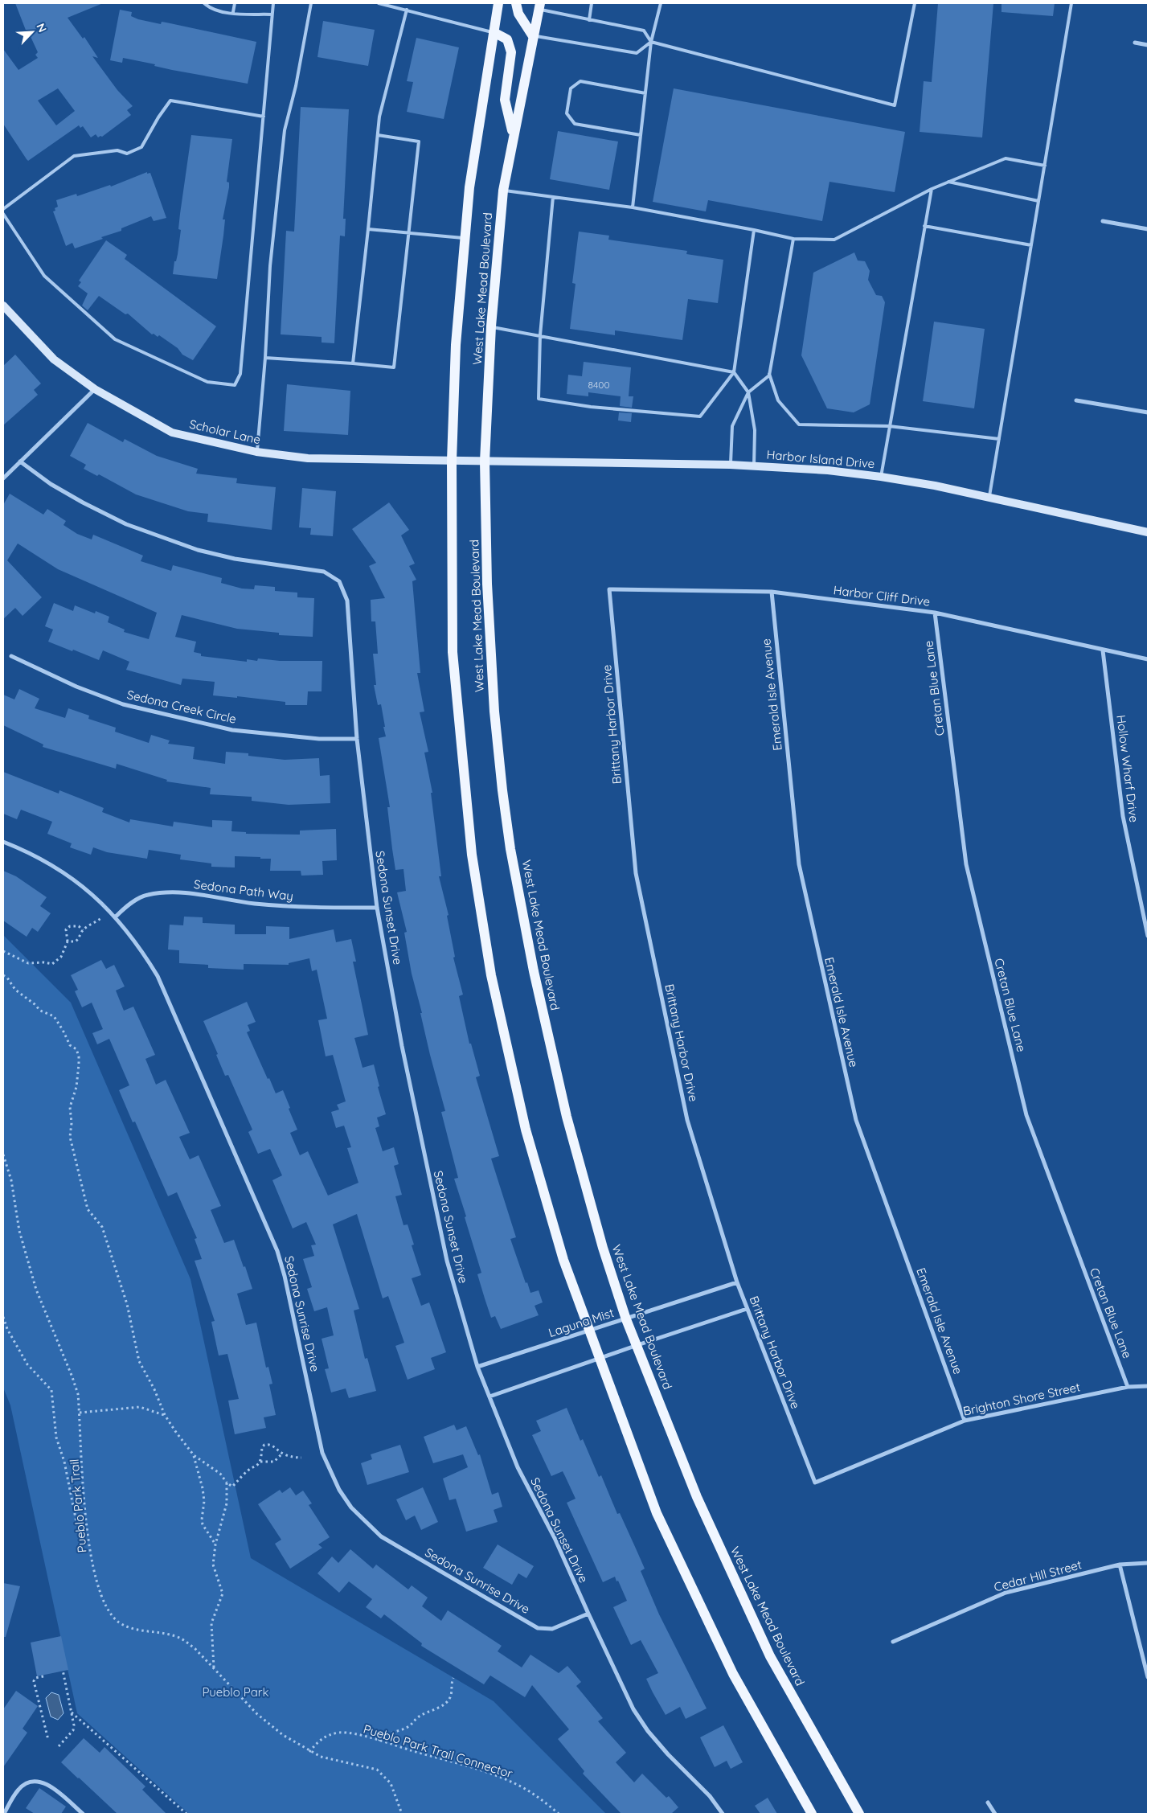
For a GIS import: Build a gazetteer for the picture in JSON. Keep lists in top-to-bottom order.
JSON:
{
  "streets": {
    "main road": ["West Lake Mead Boulevard"],
    "street": [
      "Scholar Lane",
      "Harbor Island Drive",
      "Harbor Cliff Drive",
      "Cretan Blue Lane",
      "Emerald Isle Avenue",
      "Sedona Creek Circle",
      "Brittany Harbor Drive",
      "Hollow Wharf Drive",
      "Sedona Path Way",
      "Sedona Sunset Drive",
      "Sedona Sunrise Drive",
      "Laguna Mist",
      "Brighton Shore Street",
      "Cedar Hill Street"
    ],
    "path": ["Pueblo Park Trail", "Pueblo Park Trail Connector"]
  },
  "crossings": [
    ["West Lake Mead Boulevard", "Scholar Lane"],
    ["West Lake Mead Boulevard", "Harbor Island Drive"],
    ["West Lake Mead Boulevard", "Laguna Mist"],
    ["Scholar Lane", "Harbor Island Drive"],
    ["Harbor Cliff Drive", "Cretan Blue Lane"],
    ["Harbor Cliff Drive", "Emerald Isle Avenue"],
    ["Harbor Cliff Drive", "Brittany Harbor Drive"],
    ["Harbor Cliff Drive", "Hollow Wharf Drive"],
    ["Cretan Blue Lane", "Brighton Shore Street"],
    ["Emerald Isle Avenue", "Brighton Shore Street"],
    ["Sedona Creek Circle", "Sedona Sunset Drive"],
    ["Brittany Harbor Drive", "Laguna Mist"],
    ["Brittany Harbor Drive", "Brighton Shore Street"],
    ["Sedona Path Way", "Sedona Sunset Drive"],
    ["Sedona Path Way", "Sedona Sunrise Drive"],
    ["Sedona Sunset Drive", "Sedona Sunrise Drive"],
    ["Sedona Sunset Drive", "Laguna Mist"],
    ["Pueblo Park Trail", "Pueblo Park Trail Connector"]
  ],
  "parks": ["Pueblo Park"],
  "house_numbers": ["8400"],
  "north": "top right"
}
